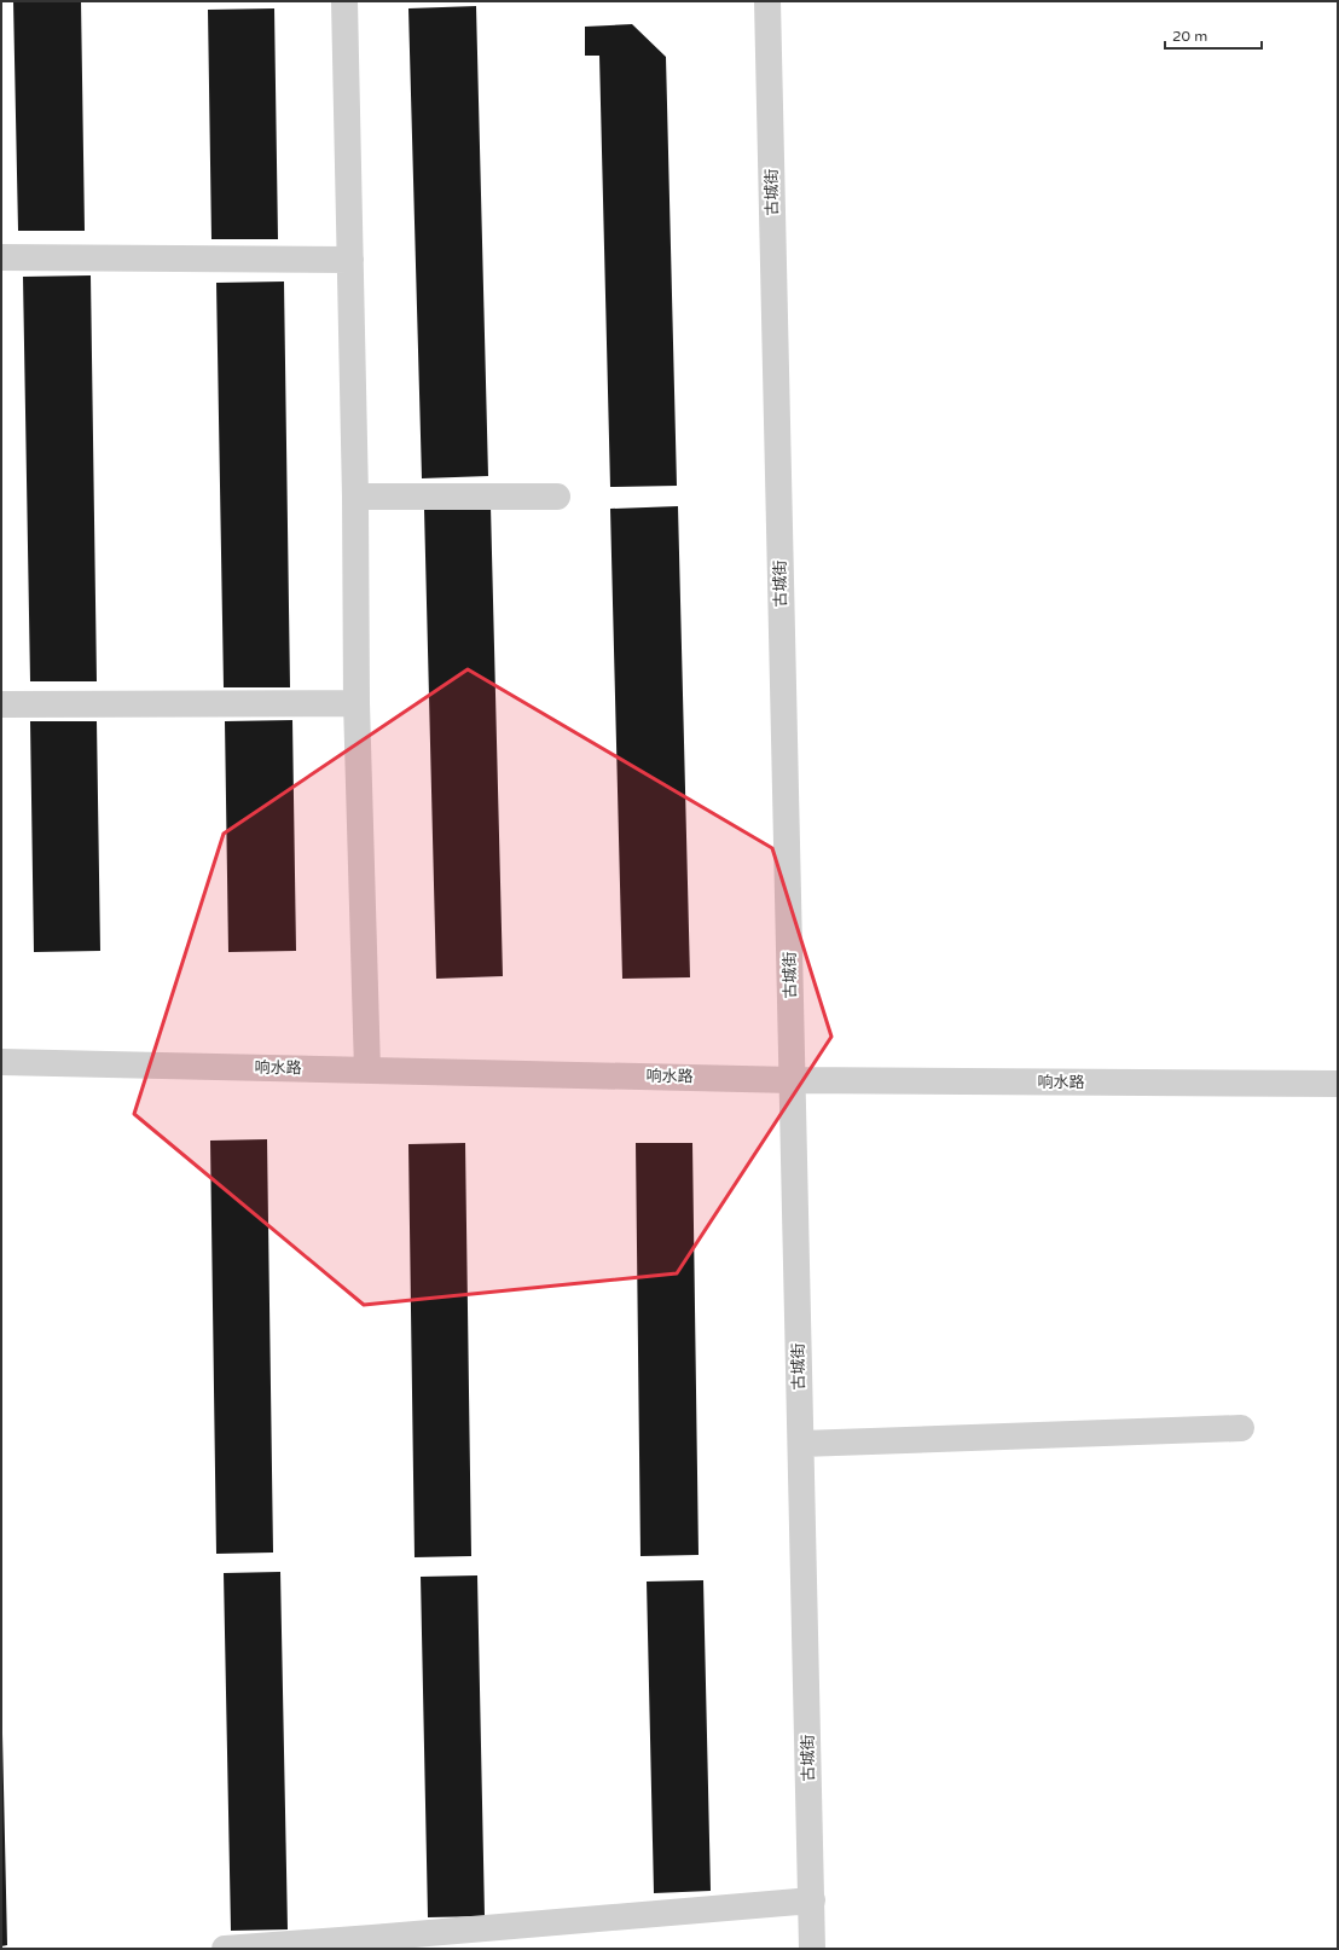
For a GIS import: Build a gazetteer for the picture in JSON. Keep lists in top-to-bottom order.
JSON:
{
  "streets": {
    "street": ["古城街", "响水路"]
  },
  "crossings": [
    ["古城街", "响水路"]
  ],
  "scale_bar": "20 m"
}
